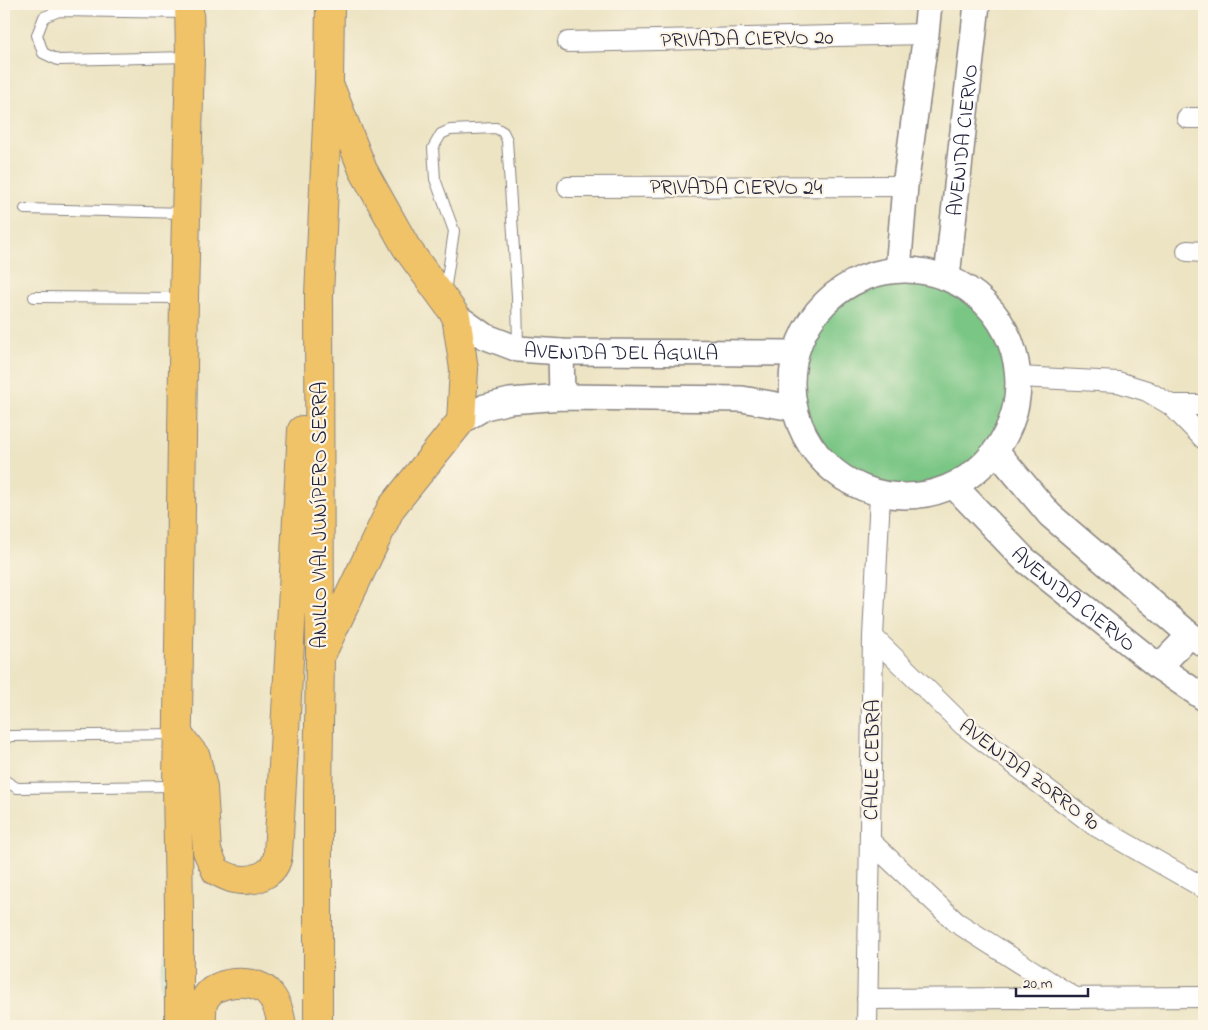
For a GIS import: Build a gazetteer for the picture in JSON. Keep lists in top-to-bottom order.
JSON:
{
  "streets": {
    "highway": ["ANILLO VIAL JUNÍPERO SERRA"],
    "street": [
      "PRIVADA CIERVO 20",
      "AVENIDA CIERVO",
      "PRIVADA CIERVO 24",
      "AVENIDA DEL ÁGUILA",
      "CALLE CEBRA",
      "AVENIDA ZORRO 90"
    ]
  },
  "crossings": [
    ["CALLE CEBRA", "AVENIDA ZORRO 90"]
  ],
  "scale_bar": "20 m"
}
